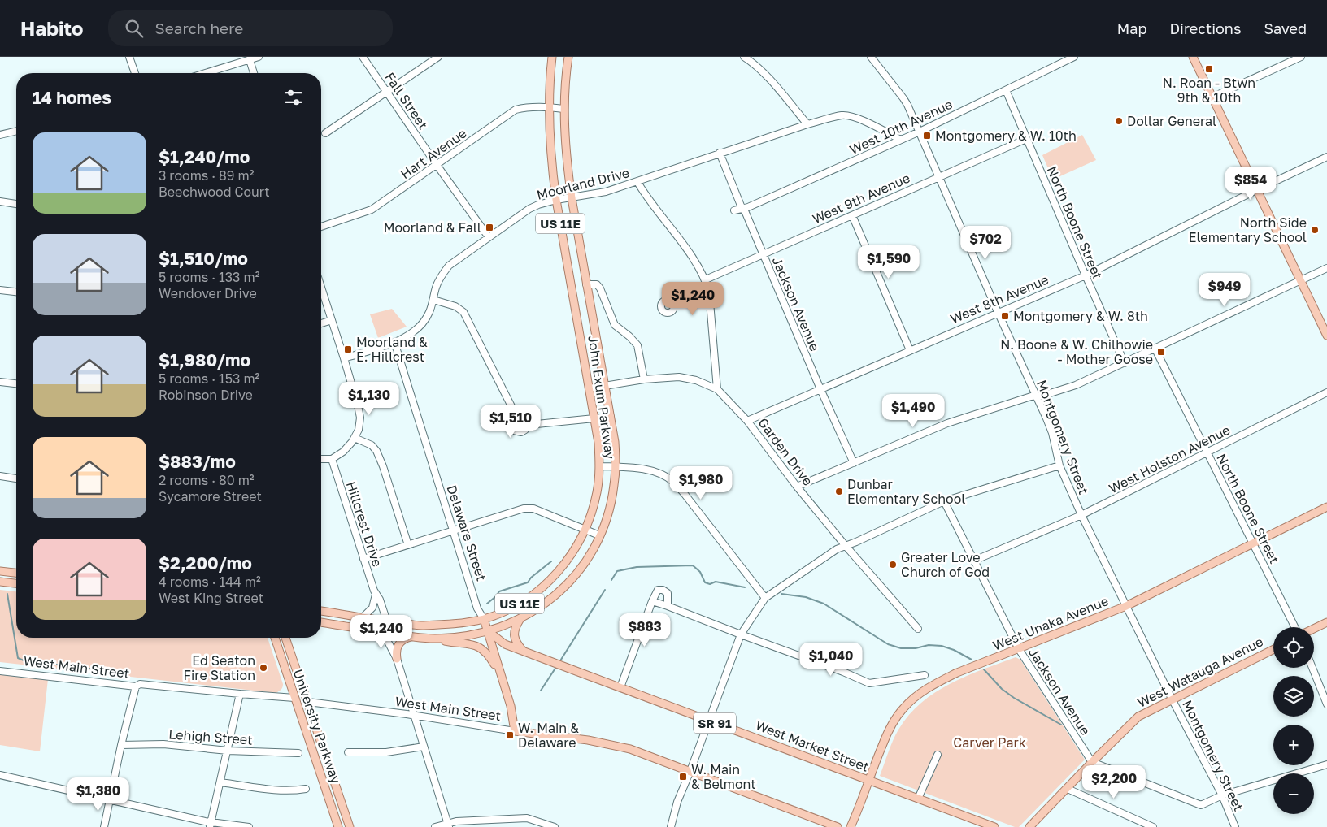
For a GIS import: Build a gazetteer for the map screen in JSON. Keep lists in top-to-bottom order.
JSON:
{
  "streets": {
    "main road": [
      "US 11E",
      "John Exum Parkway",
      "Delaware Street",
      "West Unaka Avenue",
      "West Main Street",
      "West Watauga Avenue",
      "SR 91",
      "University Parkway",
      "West Market Street"
    ],
    "street": [
      "Fall Street",
      "West 10th Avenue",
      "Hart Avenue",
      "Moorland Drive",
      "West 9th Avenue",
      "North Boone Street",
      "West 8th Avenue",
      "Jackson Avenue",
      "Montgomery Street",
      "Garden Drive",
      "West Holston Avenue",
      "Hillcrest Drive",
      "Lehigh Street"
    ]
  },
  "crossings": [
    ["Fall Street", "Hart Avenue"],
    ["Fall Street", "Moorland Drive"],
    ["West 10th Avenue", "Moorland Drive"],
    ["West 10th Avenue", "North Boone Street"],
    ["West 10th Avenue", "Jackson Avenue"],
    ["West 10th Avenue", "Montgomery Street"],
    ["Hart Avenue", "John Exum Parkway"],
    ["Moorland Drive", "Jackson Avenue"],
    ["Moorland Drive", "John Exum Parkway"],
    ["Moorland Drive", "Delaware Street"],
    ["West 9th Avenue", "North Boone Street"],
    ["West 9th Avenue", "Jackson Avenue"],
    ["West 9th Avenue", "Montgomery Street"],
    ["North Boone Street", "West 8th Avenue"],
    ["North Boone Street", "West Holston Avenue"],
    ["North Boone Street", "West Unaka Avenue"],
    ["US 11E", "John Exum Parkway"],
    ["US 11E", "Hillcrest Drive"],
    ["West 8th Avenue", "Jackson Avenue"],
    ["West 8th Avenue", "Montgomery Street"],
    ["West 8th Avenue", "Garden Drive"],
    ["Jackson Avenue", "West Holston Avenue"],
    ["Jackson Avenue", "West Unaka Avenue"],
    ["Jackson Avenue", "West Watauga Avenue"],
    ["John Exum Parkway", "Garden Drive"],
    ["John Exum Parkway", "Hillcrest Drive"],
    ["John Exum Parkway", "Delaware Street"],
    ["John Exum Parkway", "West Market Street"],
    ["Montgomery Street", "West Holston Avenue"],
    ["Montgomery Street", "West Unaka Avenue"],
    ["Montgomery Street", "West Watauga Avenue"],
    ["Hillcrest Drive", "West Main Street"],
    ["Delaware Street", "West Main Street"],
    ["Delaware Street", "West Market Street"],
    ["West Unaka Avenue", "West Market Street"],
    ["West Main Street", "University Parkway"]
  ],
  "parks": ["Carver Park"],
  "places": {
    "transit": [
      "N. Roan - Btwn 9th & 10th",
      "Montgomery & W. 10th",
      "Moorland & Fall",
      "Montgomery & W. 8th",
      "Moorland & E. Hillcrest",
      "N. Boone & W. Chilhowie - Mother Goose",
      "W. Main & Delaware",
      "W. Main & Belmont"
    ],
    "other": [
      "Dollar General",
      "North Side Elementary School",
      "Dunbar Elementary School",
      "Greater Love Church of God",
      "Ed Seaton Fire Station"
    ]
  },
  "page": {
    "header": "Habito",
    "search": "Search here",
    "nav": ["Map", "Directions", "Saved"],
    "heading": "14 homes",
    "list": [
      {
        "name": "$1,240/mo",
        "note": "3 rooms · 89 m² · Beechwood Court"
      },
      {
        "name": "$1,510/mo",
        "note": "5 rooms · 133 m² · Wendover Drive"
      },
      {
        "name": "$1,980/mo",
        "note": "5 rooms · 153 m² · Robinson Drive"
      },
      {
        "name": "$883/mo",
        "note": "2 rooms · 80 m² · Sycamore Street"
      },
      {
        "name": "$2,200/mo",
        "note": "4 rooms · 144 m² · West King Street"
      }
    ],
    "price": [
      "$854",
      "$702",
      "$1,590",
      "$949",
      "$1,240",
      "$1,130",
      "$1,490",
      "$1,510",
      "$1,980",
      "$883",
      "$1,240",
      "$1,040",
      "$2,200",
      "$1,380"
    ],
    "map_buttons": ["+", "−"]
  }
}
